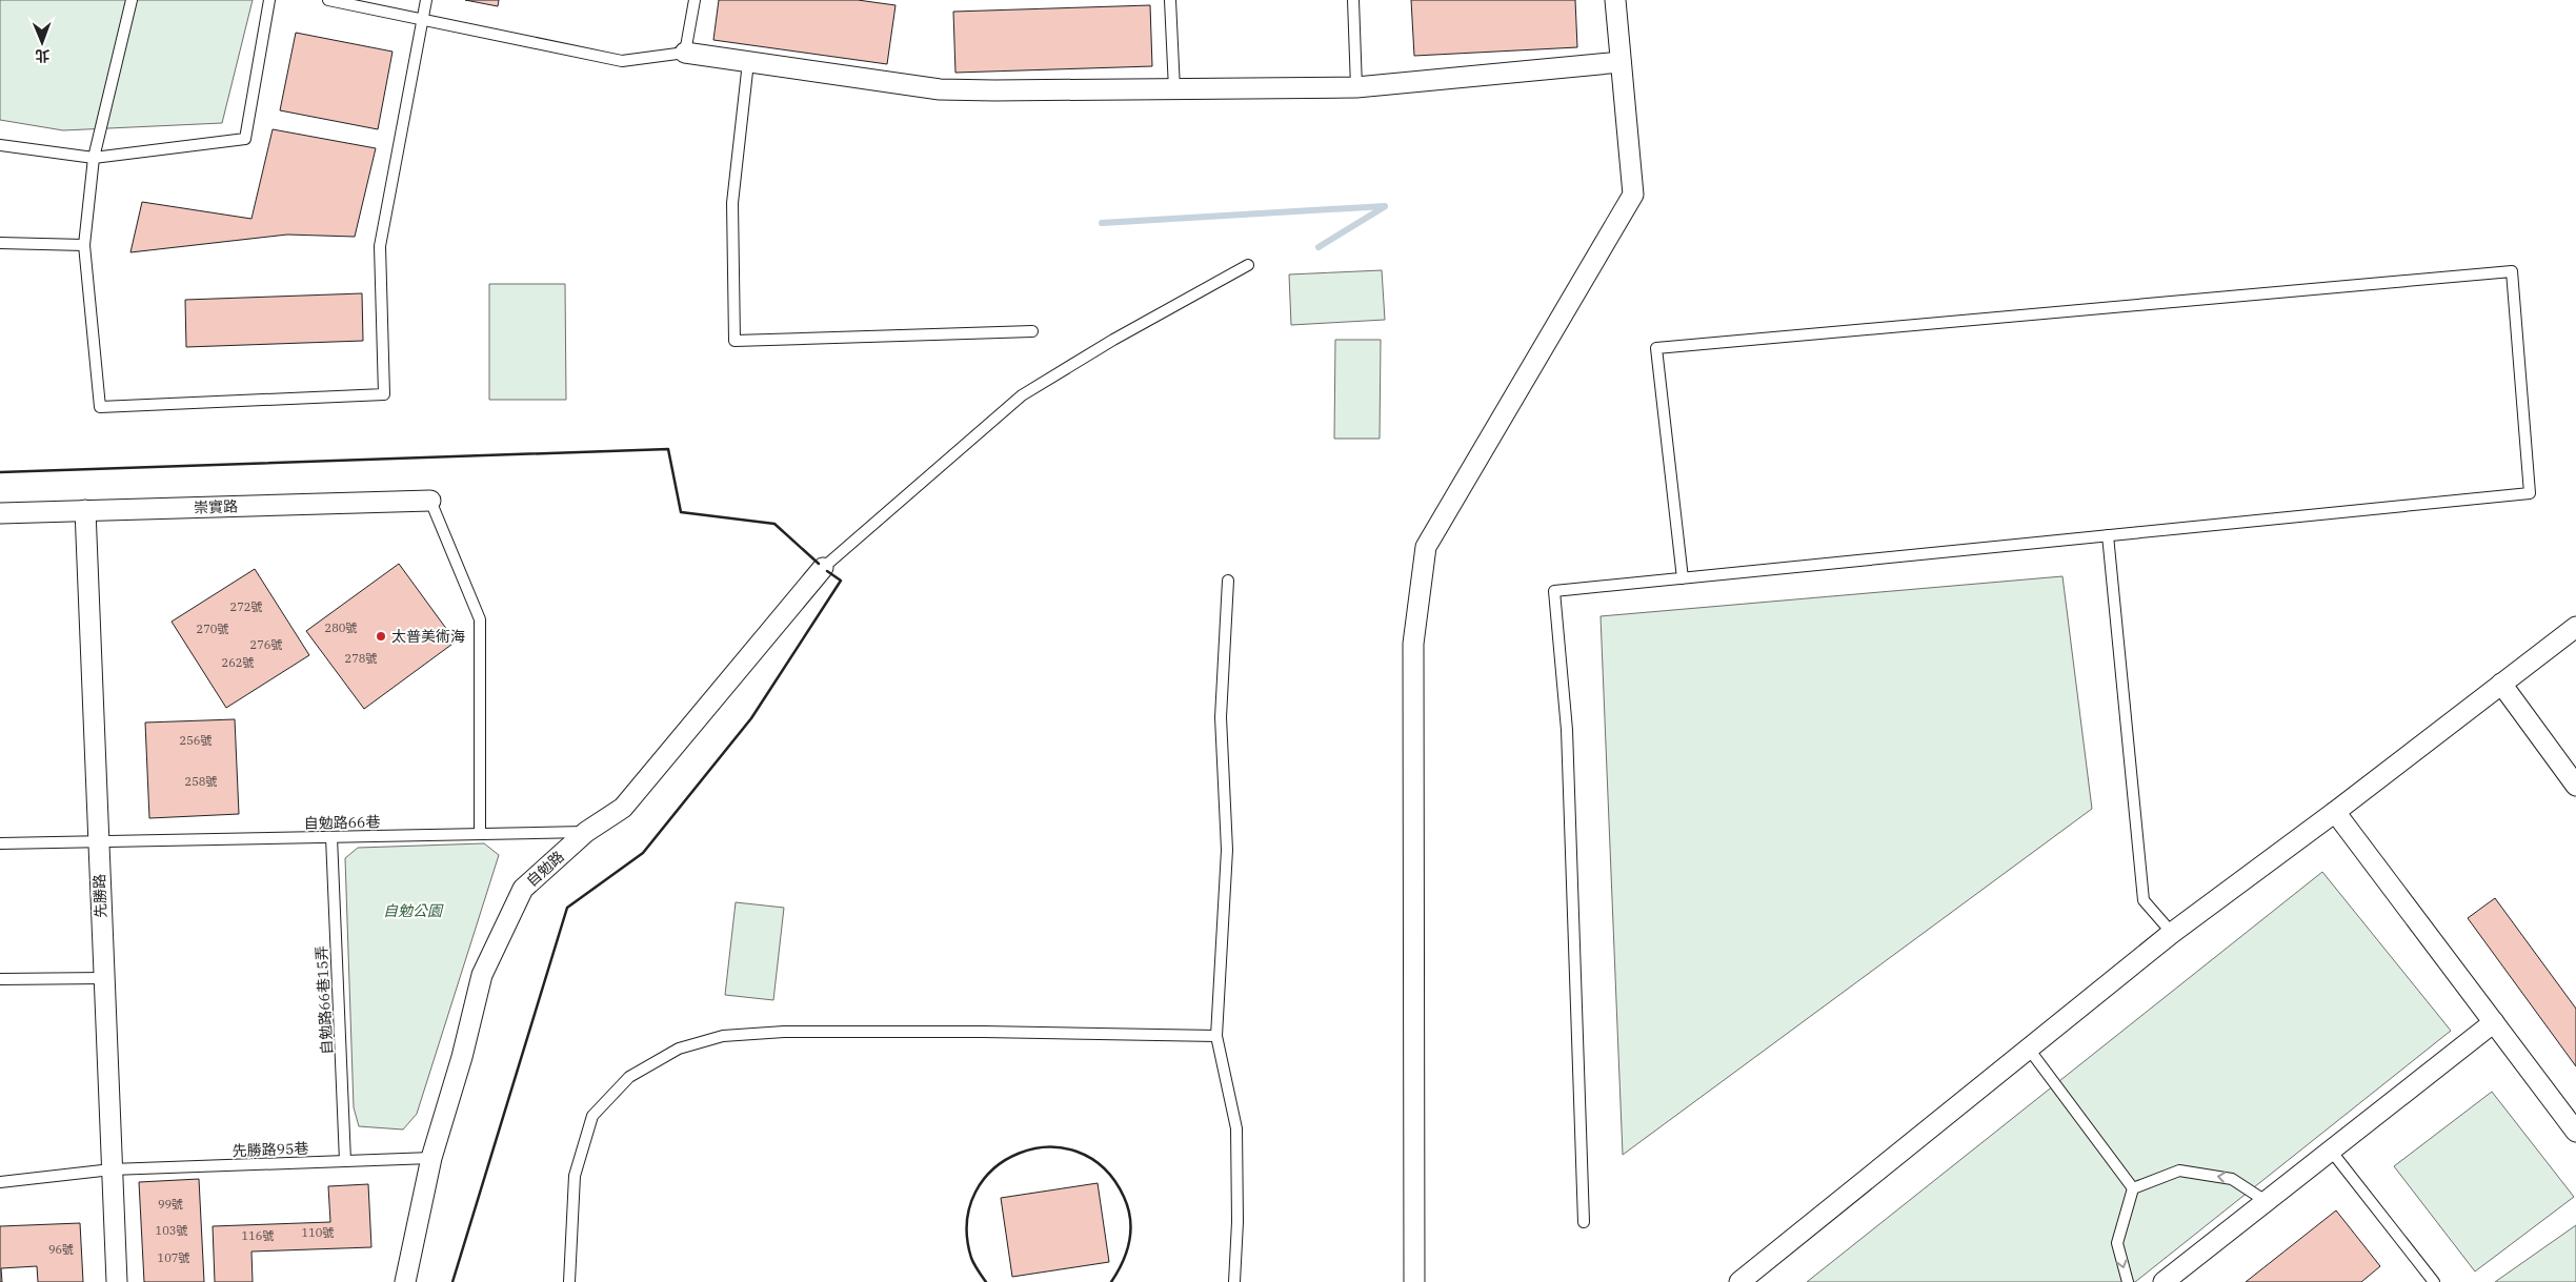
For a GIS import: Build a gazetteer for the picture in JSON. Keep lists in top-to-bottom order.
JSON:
{
  "streets": {
    "street": ["崇實路", "自勉路", "先勝路"],
    "lane": ["自勉路66巷", "自勉路66巷15弄", "先勝路95巷"]
  },
  "crossings": [
    ["崇實路", "先勝路"],
    ["自勉路66巷", "自勉路"],
    ["自勉路66巷", "先勝路"],
    ["自勉路66巷", "自勉路66巷15弄"],
    ["自勉路", "先勝路95巷"],
    ["先勝路", "先勝路95巷"],
    ["自勉路66巷15弄", "先勝路95巷"]
  ],
  "parks": ["自勉公園"],
  "places": ["太普美術海"],
  "house_numbers": [
    "272號",
    "280號",
    "270號",
    "276號",
    "278號",
    "262號",
    "256號",
    "258號",
    "99號",
    "103號",
    "110號",
    "116號",
    "96號",
    "107號"
  ],
  "north": "bottom"
}
